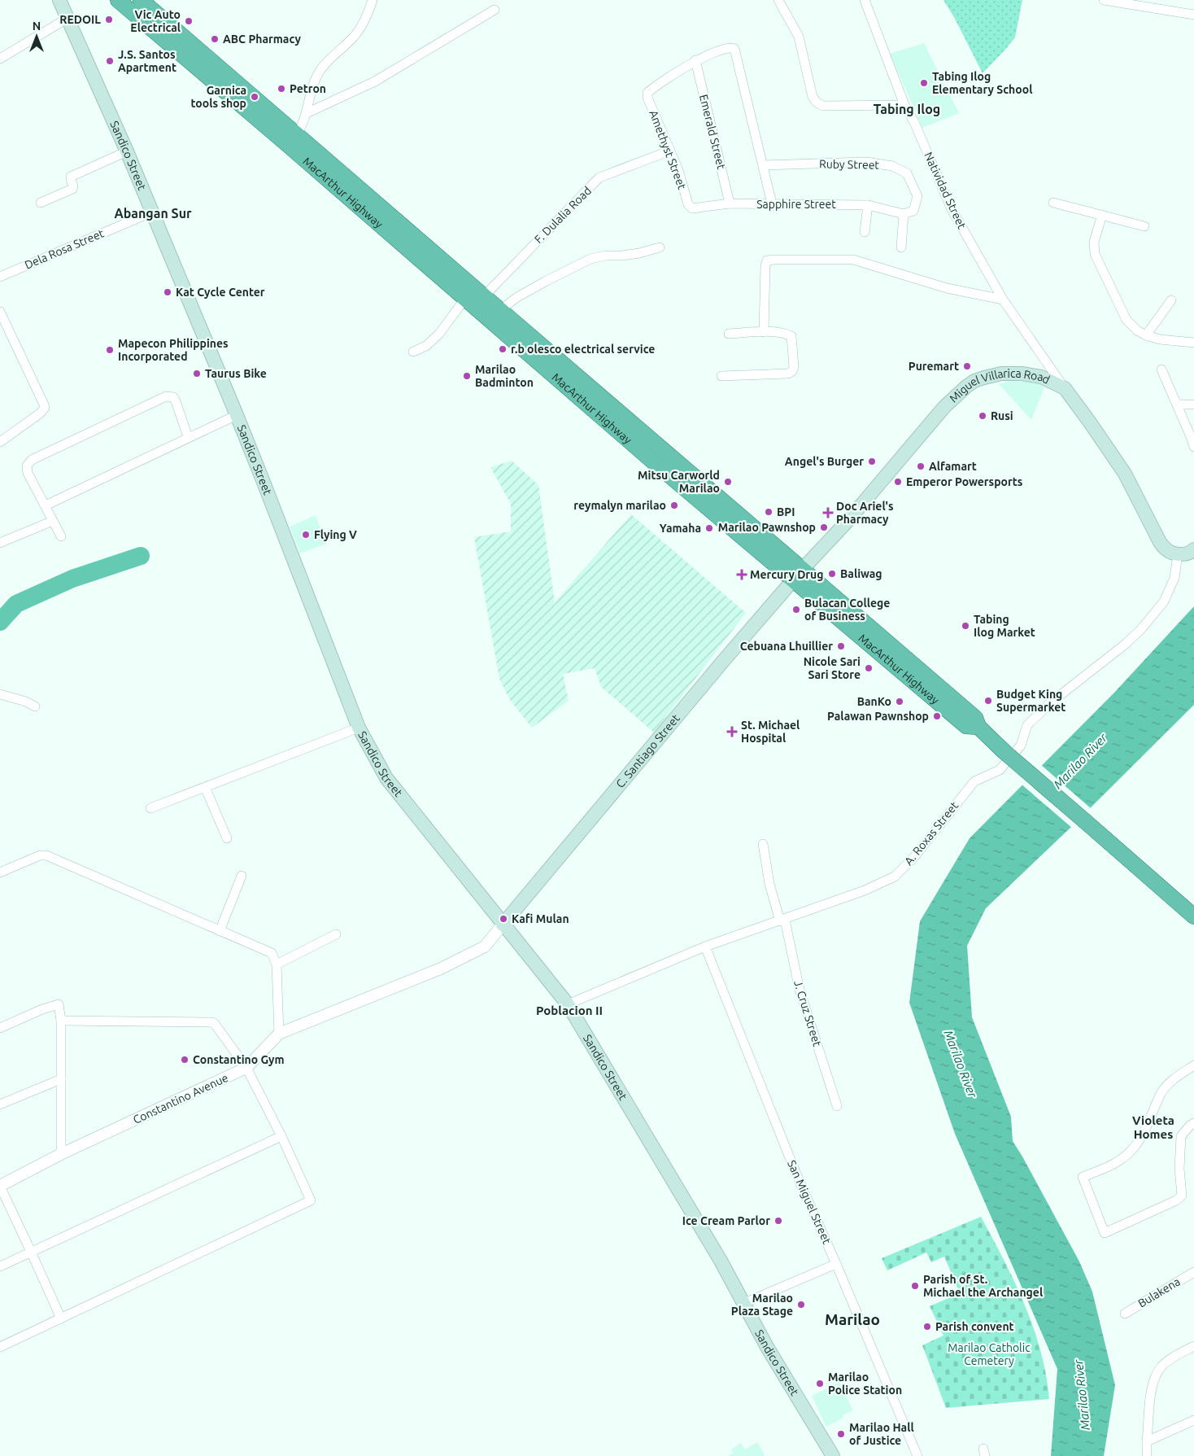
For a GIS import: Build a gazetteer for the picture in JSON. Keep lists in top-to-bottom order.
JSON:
{
  "streets": {
    "highway": ["MacArthur Highway"],
    "main road": ["Sandico Street", "Miguel Villarica Road", "C. Santiago Street"],
    "street": [
      "Emerald Street",
      "Amethyst Street",
      "Ruby Street",
      "Natividad Street",
      "Sapphire Street",
      "F. Dulalia Road",
      "Dela Rosa Street",
      "A. Roxas Street",
      "J. Cruz Street",
      "Constantino Avenue",
      "San Miguel Street",
      "Bulakena"
    ]
  },
  "crossings": [
    ["Emerald Street", "Amethyst Street"],
    ["Emerald Street", "Sapphire Street"],
    ["Amethyst Street", "Sapphire Street"],
    ["Amethyst Street", "F. Dulalia Road"],
    ["Sandico Street", "Dela Rosa Street"],
    ["Sandico Street", "C. Santiago Street"],
    ["Sandico Street", "A. Roxas Street"],
    ["Sandico Street", "Constantino Avenue"],
    ["Ruby Street", "Sapphire Street"],
    ["Natividad Street", "Miguel Villarica Road"],
    ["MacArthur Highway", "F. Dulalia Road"],
    ["MacArthur Highway", "Miguel Villarica Road"],
    ["MacArthur Highway", "C. Santiago Street"],
    ["Miguel Villarica Road", "C. Santiago Street"],
    ["Miguel Villarica Road", "A. Roxas Street"],
    ["C. Santiago Street", "Constantino Avenue"],
    ["A. Roxas Street", "J. Cruz Street"],
    ["A. Roxas Street", "San Miguel Street"]
  ],
  "districts": [
    "Tabing Ilog",
    "Abangan Sur",
    "Poblacion II",
    "Violeta Homes",
    "Marilao"
  ],
  "water": ["Marilao River"],
  "parks": ["Marilao Catholic Cemetery"],
  "places": {
    "other": [
      "REDOIL",
      "Vic Auto Electrical",
      "ABC Pharmacy",
      "J.S. Santos Apartment",
      "Tabing Ilog Elementary School",
      "Petron",
      "Garnica tools shop",
      "Kat Cycle Center",
      "r.b olesco electrical service",
      "Mapecon Philippines Incorporated",
      "Puremart",
      "Taurus Bike",
      "Marilao Badminton",
      "Rusi",
      "Angel's Burger",
      "Alfamart",
      "Mitsu Carworld Marilao",
      "Emperor Powersports",
      "reymalyn marilao",
      "BPI",
      "Marilao Pawnshop",
      "Yamaha",
      "Flying V",
      "Baliwag",
      "Bulacan College of Business",
      "Tabing Ilog Market",
      "Cebuana Lhuillier",
      "Nicole Sari Sari Store",
      "Budget King Supermarket",
      "BanKo",
      "Palawan Pawnshop",
      "Kafi Mulan",
      "Constantino Gym",
      "Ice Cream Parlor",
      "Parish of St. Michael the Archangel",
      "Marilao Plaza Stage",
      "Parish convent",
      "Marilao Police Station",
      "Marilao Hall of Justice"
    ],
    "health": ["Doc Ariel's Pharmacy", "Mercury Drug", "St. Michael Hospital"]
  },
  "north": "top"
}
